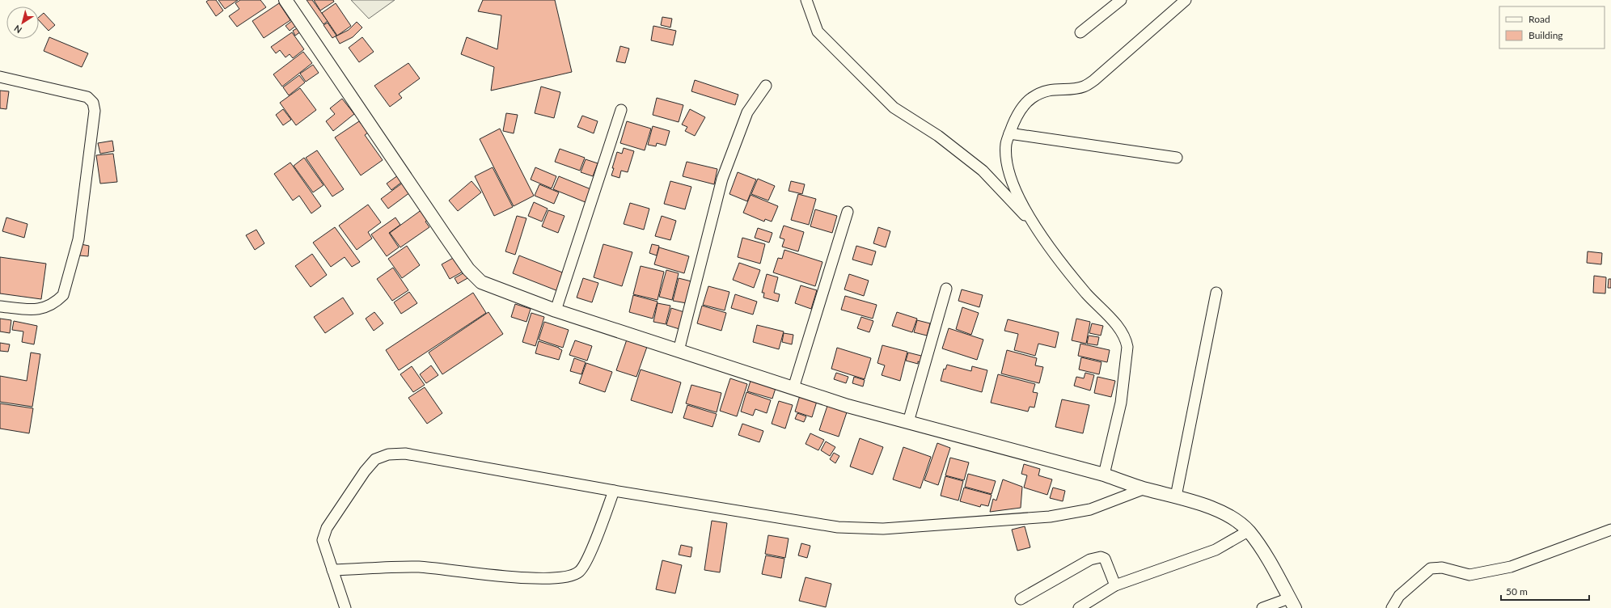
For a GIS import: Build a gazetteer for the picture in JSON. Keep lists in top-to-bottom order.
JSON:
{
  "legend": ["Road", "Building"],
  "scale_bar": "50 m",
  "north": "bottom left"
}
